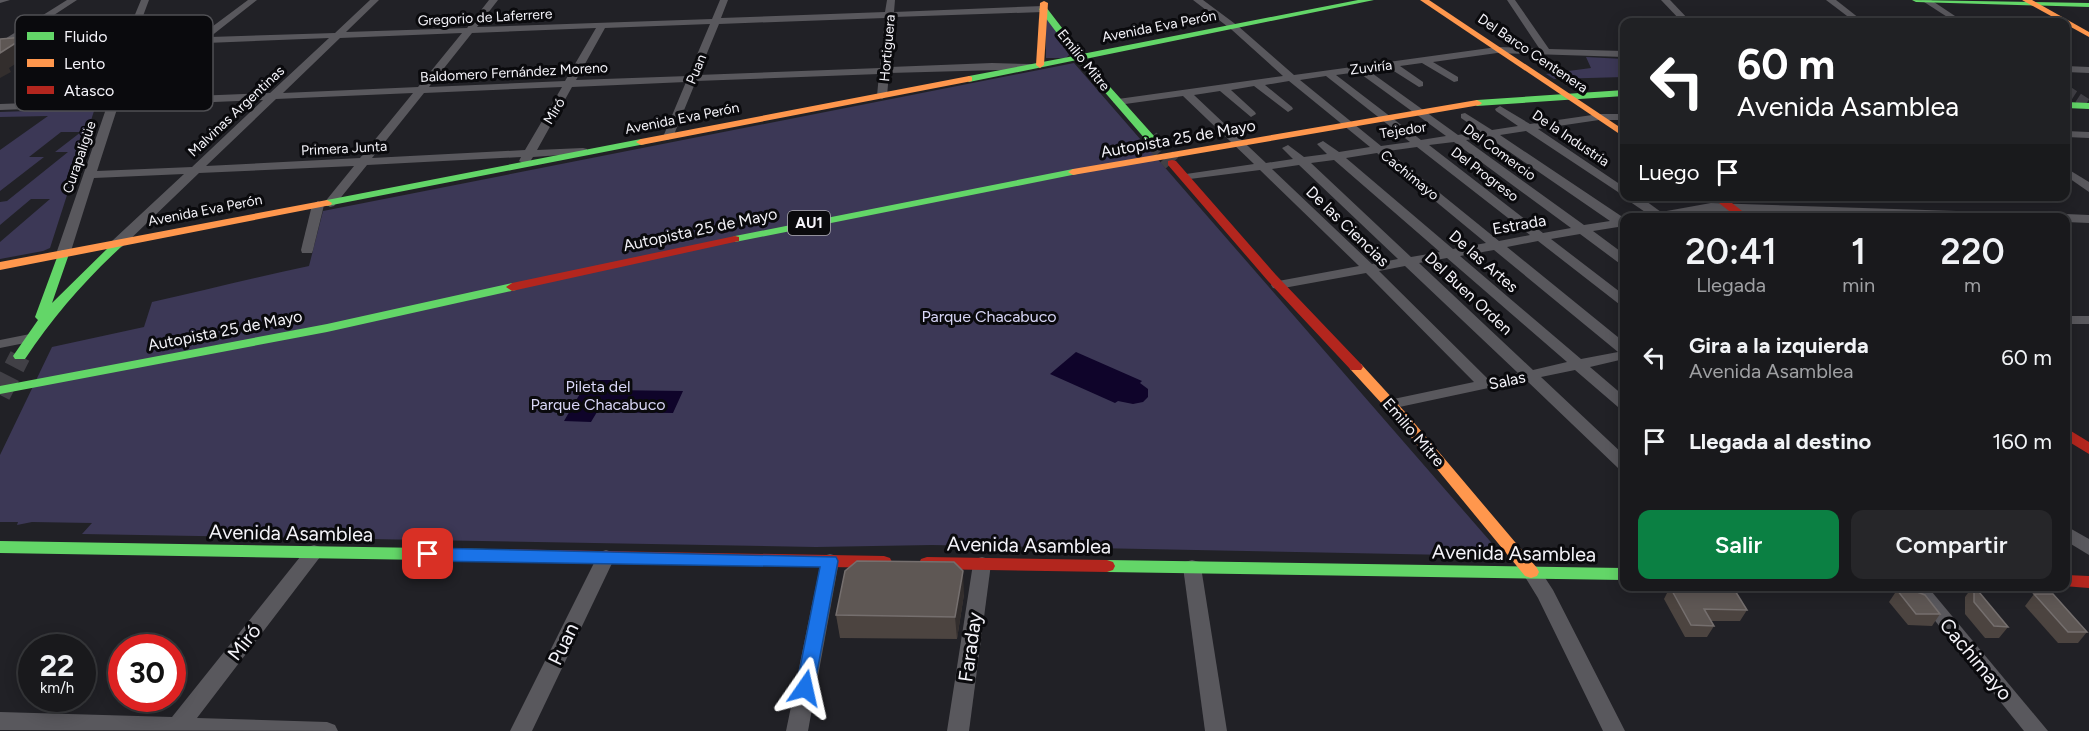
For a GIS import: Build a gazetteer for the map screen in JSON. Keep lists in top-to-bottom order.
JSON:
{
  "streets": {
    "main road": [
      "Avenida Eva Perón",
      "Del Barco Centenera",
      "Emilio Mitre",
      "Autopista 25 de Mayo",
      "AU1",
      "Avenida Asamblea"
    ],
    "street": [
      "Gregorio de Laferrere",
      "Hortiguera",
      "Zuviría",
      "Puan",
      "Baldomero Fernández Moreno",
      "Malvinas Argentinas",
      "Miró",
      "Tejedor",
      "De la Industria",
      "Primera Junta",
      "Del Comercio",
      "Curapaligüe",
      "Del Progreso",
      "Cachimayo",
      "Estrada",
      "De las Ciencias",
      "De las Artes",
      "Del Buen Orden",
      "Salas",
      "Faraday"
    ]
  },
  "crossings": [
    ["Gregorio de Laferrere", "Hortiguera"],
    ["Gregorio de Laferrere", "Emilio Mitre"],
    ["Gregorio de Laferrere", "Puan"],
    ["Gregorio de Laferrere", "Malvinas Argentinas"],
    ["Gregorio de Laferrere", "Miró"],
    ["Avenida Eva Perón", "Hortiguera"],
    ["Avenida Eva Perón", "Emilio Mitre"],
    ["Avenida Eva Perón", "Puan"],
    ["Avenida Eva Perón", "Baldomero Fernández Moreno"],
    ["Avenida Eva Perón", "Malvinas Argentinas"],
    ["Avenida Eva Perón", "Miró"],
    ["Avenida Eva Perón", "Primera Junta"],
    ["Avenida Eva Perón", "Curapaligüe"],
    ["Avenida Eva Perón", "Cachimayo"],
    ["Hortiguera", "Baldomero Fernández Moreno"],
    ["Del Barco Centenera", "Zuviría"],
    ["Del Barco Centenera", "Tejedor"],
    ["Emilio Mitre", "Zuviría"],
    ["Emilio Mitre", "Baldomero Fernández Moreno"],
    ["Emilio Mitre", "Tejedor"],
    ["Emilio Mitre", "Estrada"],
    ["Emilio Mitre", "Salas"],
    ["Emilio Mitre", "Avenida Asamblea"],
    ["Zuviría", "Del Comercio"],
    ["Zuviría", "Del Progreso"],
    ["Zuviría", "Cachimayo"],
    ["Zuviría", "De las Ciencias"],
    ["Puan", "Baldomero Fernández Moreno"],
    ["Puan", "Avenida Asamblea"],
    ["Baldomero Fernández Moreno", "Malvinas Argentinas"],
    ["Baldomero Fernández Moreno", "Miró"],
    ["Malvinas Argentinas", "Primera Junta"],
    ["Miró", "Primera Junta"],
    ["Miró", "Avenida Asamblea"],
    ["Tejedor", "De la Industria"],
    ["Tejedor", "Del Comercio"],
    ["Tejedor", "Del Progreso"],
    ["Tejedor", "Cachimayo"],
    ["Tejedor", "De las Ciencias"],
    ["Tejedor", "De las Artes"],
    ["Tejedor", "Del Buen Orden"],
    ["Primera Junta", "Curapaligüe"],
    ["Del Comercio", "Estrada"],
    ["Del Progreso", "Estrada"],
    ["Cachimayo", "Estrada"],
    ["Estrada", "De las Ciencias"],
    ["Estrada", "De las Artes"],
    ["Estrada", "Del Buen Orden"],
    ["De las Ciencias", "Salas"],
    ["De las Artes", "Salas"],
    ["Del Buen Orden", "Salas"],
    ["Avenida Asamblea", "Faraday"]
  ],
  "parks": ["Parque Chacabuco", "Pileta del Parque Chacabuco"],
  "legend": ["Fluido", "Lento", "Atasco"],
  "page": {
    "turn": ["60 m", "Avenida Asamblea"],
    "then": "Luego",
    "eta": [
      "20:41",
      "Llegada",
      "1",
      "min",
      "220",
      "m"
    ],
    "list": [
      {
        "name": "Gira a la izquierda",
        "note": "Avenida Asamblea",
        "value": "60 m"
      },
      {
        "name": "Llegada al destino",
        "value": "160 m"
      }
    ],
    "buttons": ["Salir", "Compartir"],
    "speed": "22 km/h",
    "limit": "30"
  }
}
